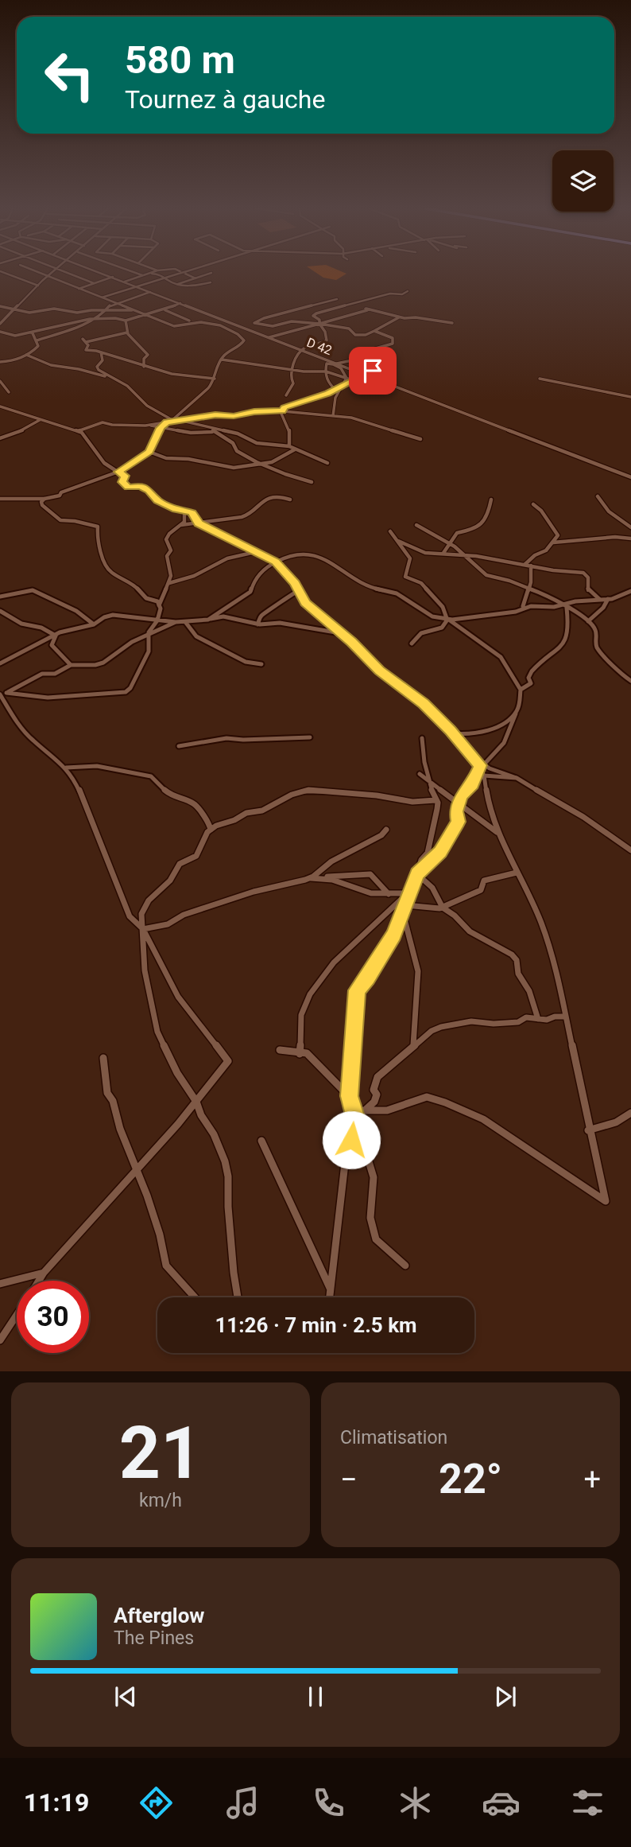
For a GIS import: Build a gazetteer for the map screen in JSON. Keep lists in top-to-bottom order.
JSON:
{
  "streets": {
    "street": ["D 42"]
  },
  "page": {
    "turn": ["580 m", "Tournez à gauche"],
    "limit": "30",
    "trip": "11:26 · 7 min · 2.5 km",
    "tile": [
      ["21", "km/h"],
      "Climatisation"
    ],
    "heat": ["−", "22°", "+"],
    "song": ["Afterglow", "The Pines"],
    "tabs": "11:19"
  }
}
